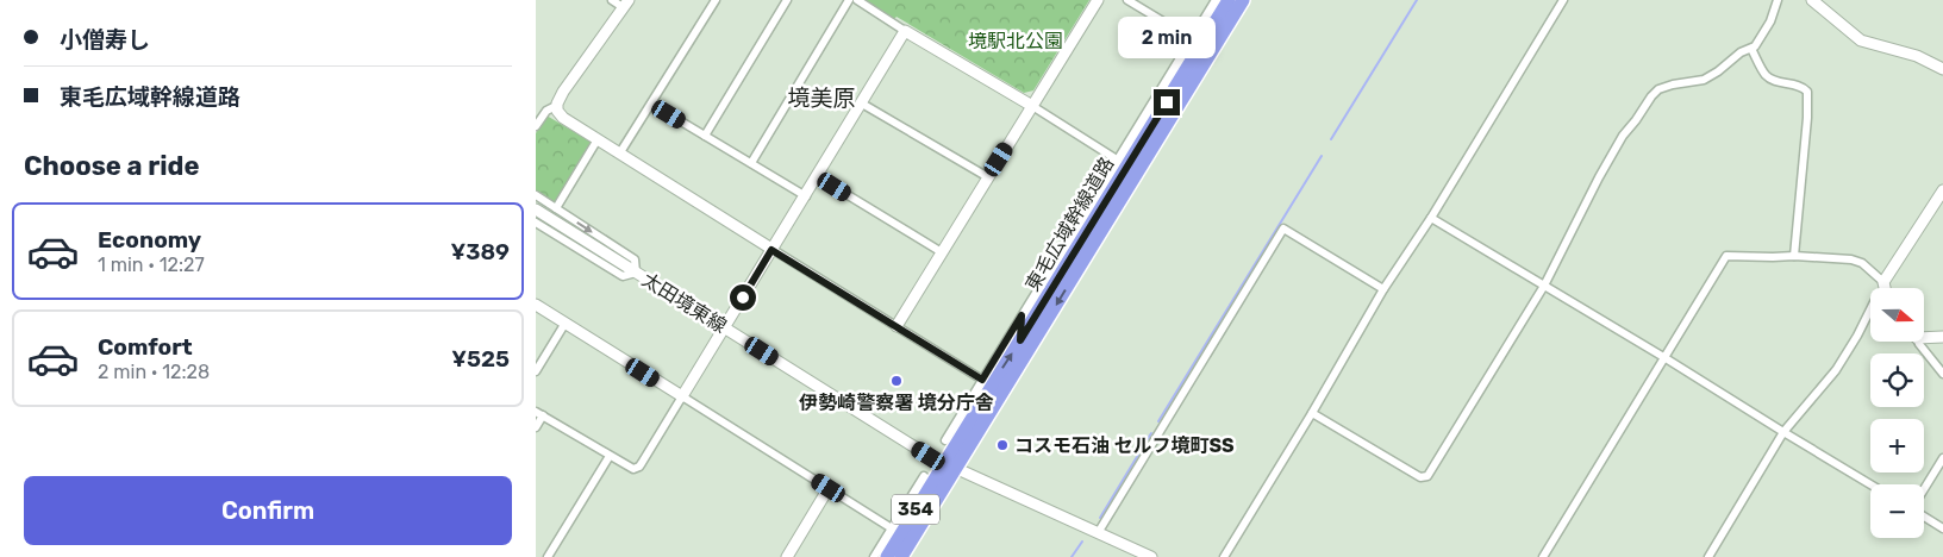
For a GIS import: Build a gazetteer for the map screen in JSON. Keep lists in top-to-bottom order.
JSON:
{
  "streets": {
    "highway": ["東毛広域幹線道路", "354"],
    "street": ["太田境東線"]
  },
  "crossings": [
    ["東毛広域幹線道路", "太田境東線"]
  ],
  "districts": ["境美原"],
  "parks": ["境駅北公園"],
  "places": ["伊勢崎警察署 境分庁舎", "コスモ石油 セルフ境町SS"],
  "north": "right",
  "page": {
    "banner": ["小僧寿し", "東毛広域幹線道路"],
    "bubble": "2 min",
    "heading": "Choose a ride",
    "list": [
      {
        "name": "Economy",
        "note": "1 min · 12:27",
        "value": "¥389"
      },
      {
        "name": "Comfort",
        "note": "2 min · 12:28",
        "value": "¥525"
      }
    ],
    "map_buttons": ["+", "−"],
    "buttons": "Confirm"
  }
}
